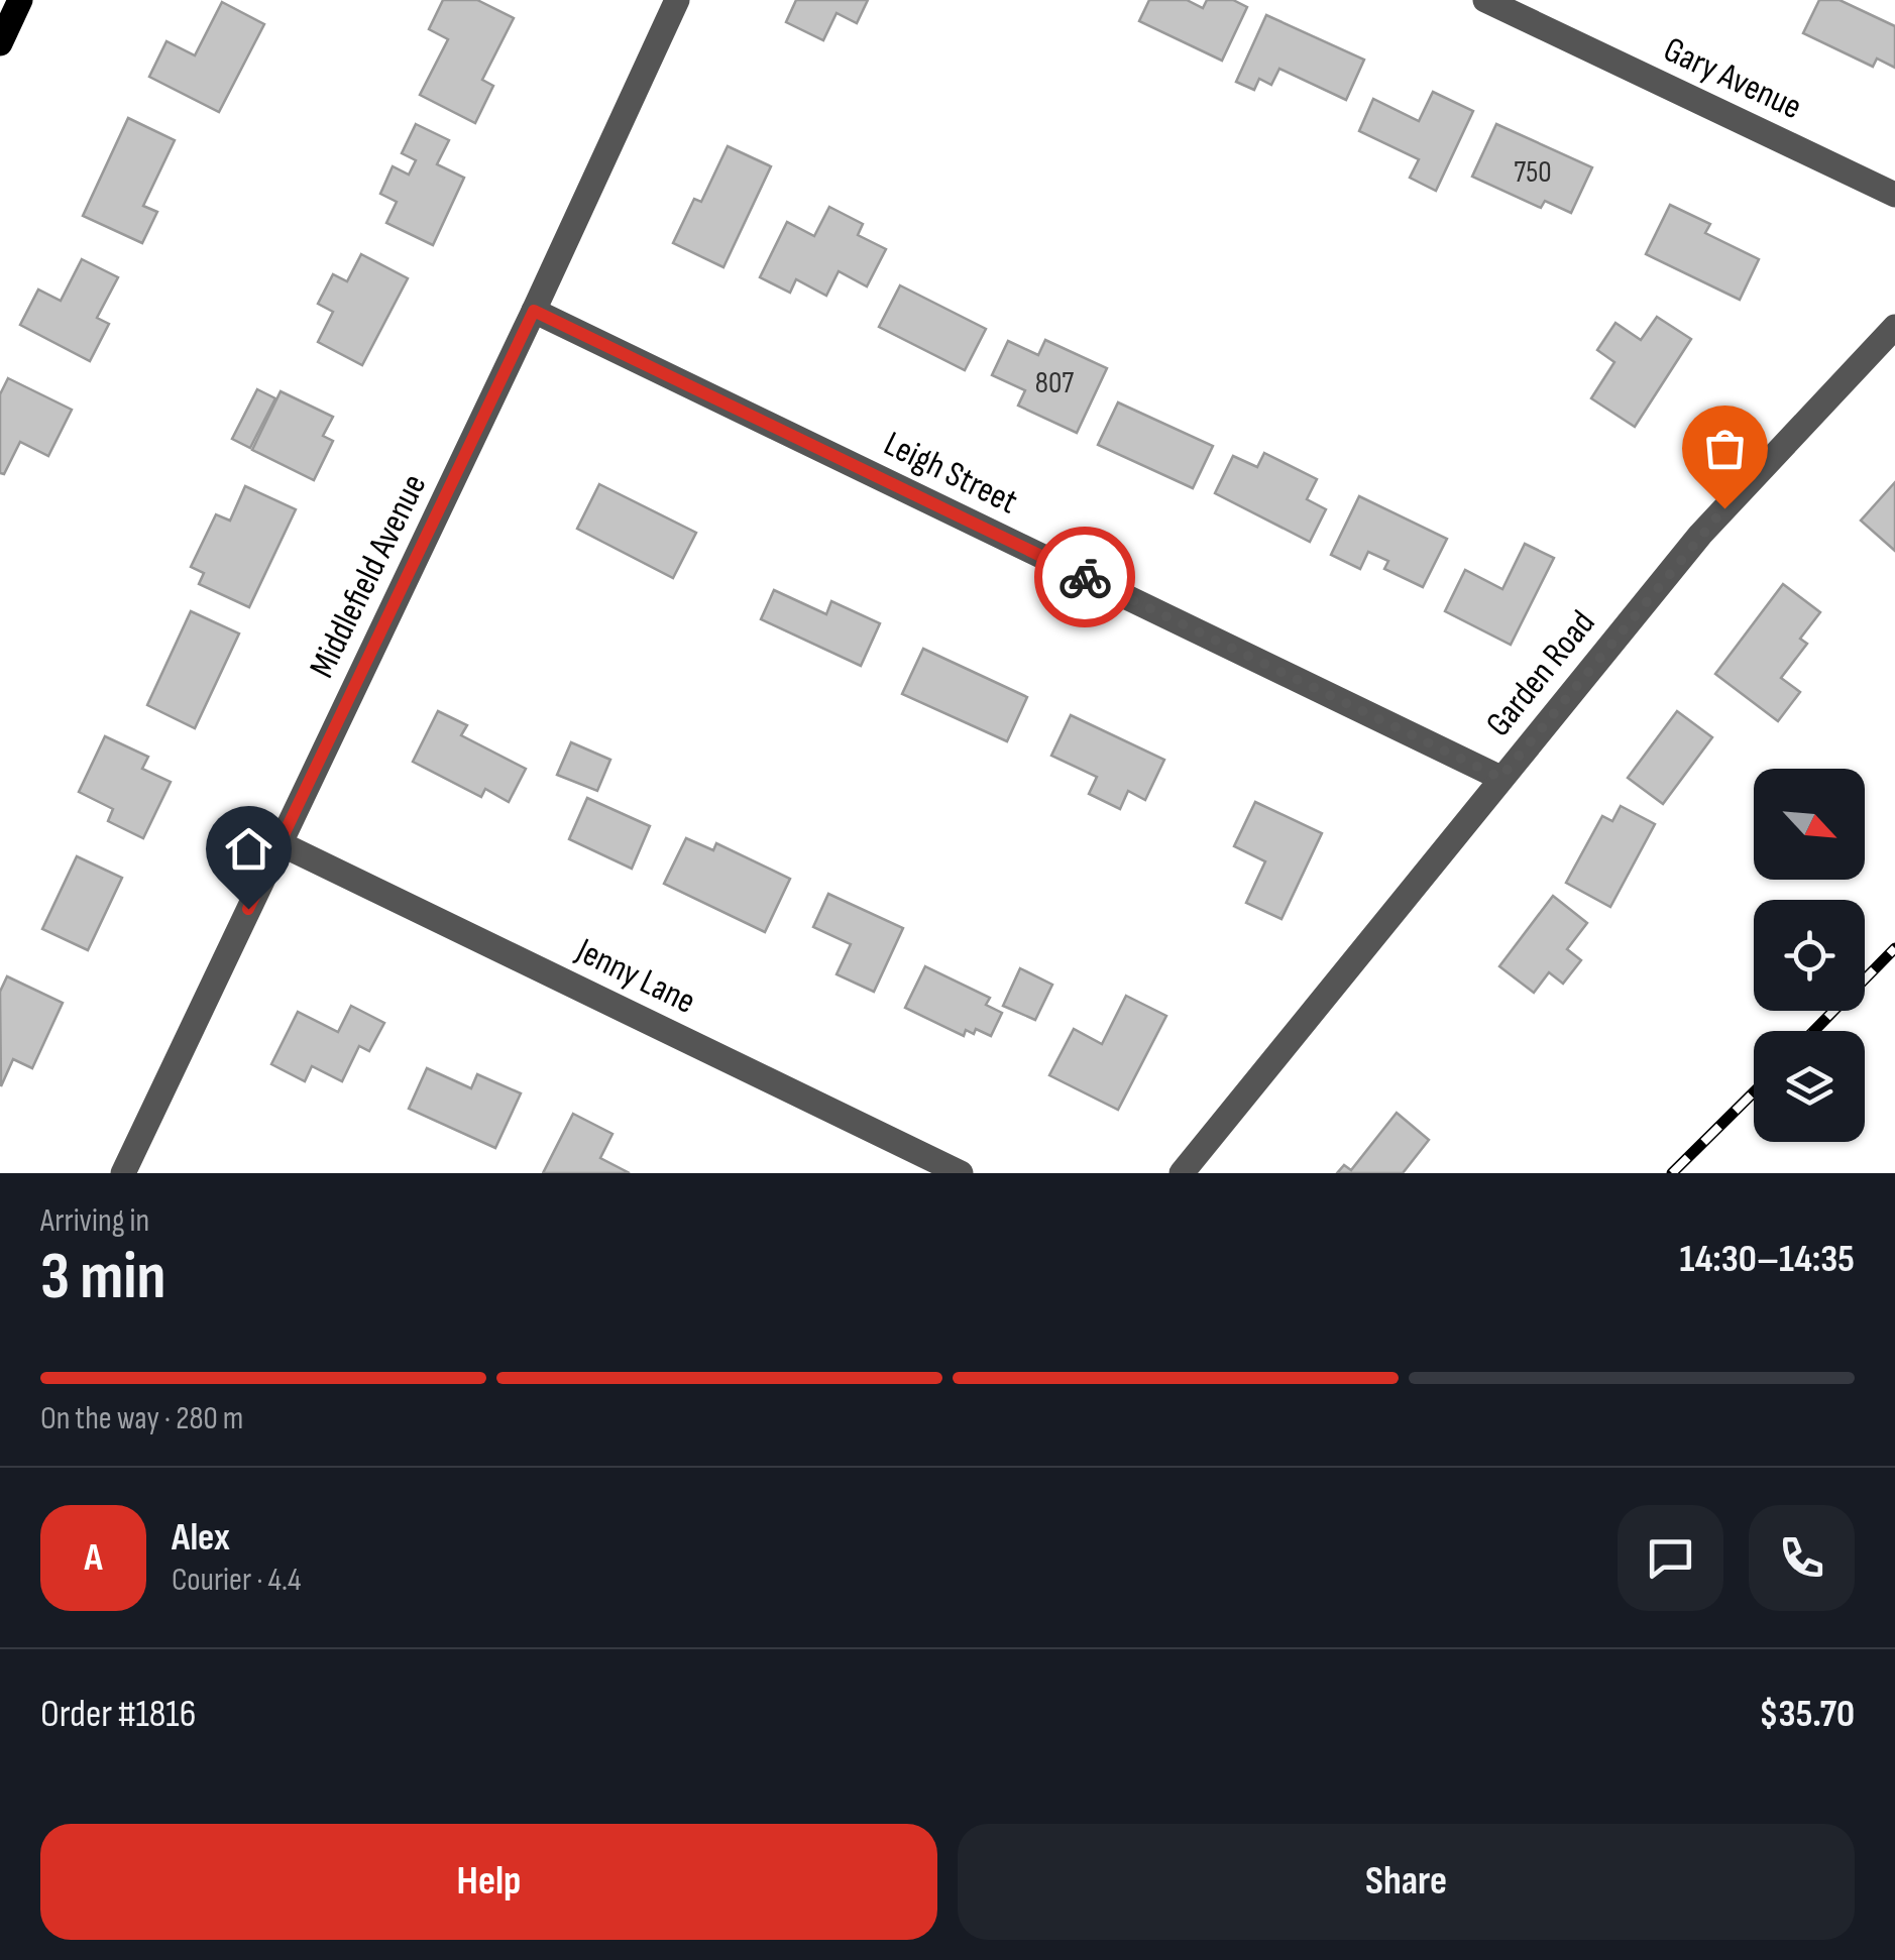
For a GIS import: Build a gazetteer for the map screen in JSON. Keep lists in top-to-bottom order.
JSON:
{
  "streets": {
    "street": [
      "Gary Avenue",
      "Leigh Street",
      "Middlefield Avenue",
      "Garden Road",
      "Jenny Lane"
    ]
  },
  "crossings": [
    ["Leigh Street", "Middlefield Avenue"],
    ["Leigh Street", "Garden Road"],
    ["Middlefield Avenue", "Jenny Lane"]
  ],
  "house_numbers": ["750", "807"],
  "north": "bottom right",
  "page": {
    "heading": ["3 min", "Arriving in", "14:30–14:35"],
    "panel": [
      "Alex",
      "Courier · 4.4",
      "Order #1816",
      "$35.70"
    ],
    "bar": "On the way · 280 m",
    "round": "A",
    "buttons": ["Help", "Share"]
  }
}
